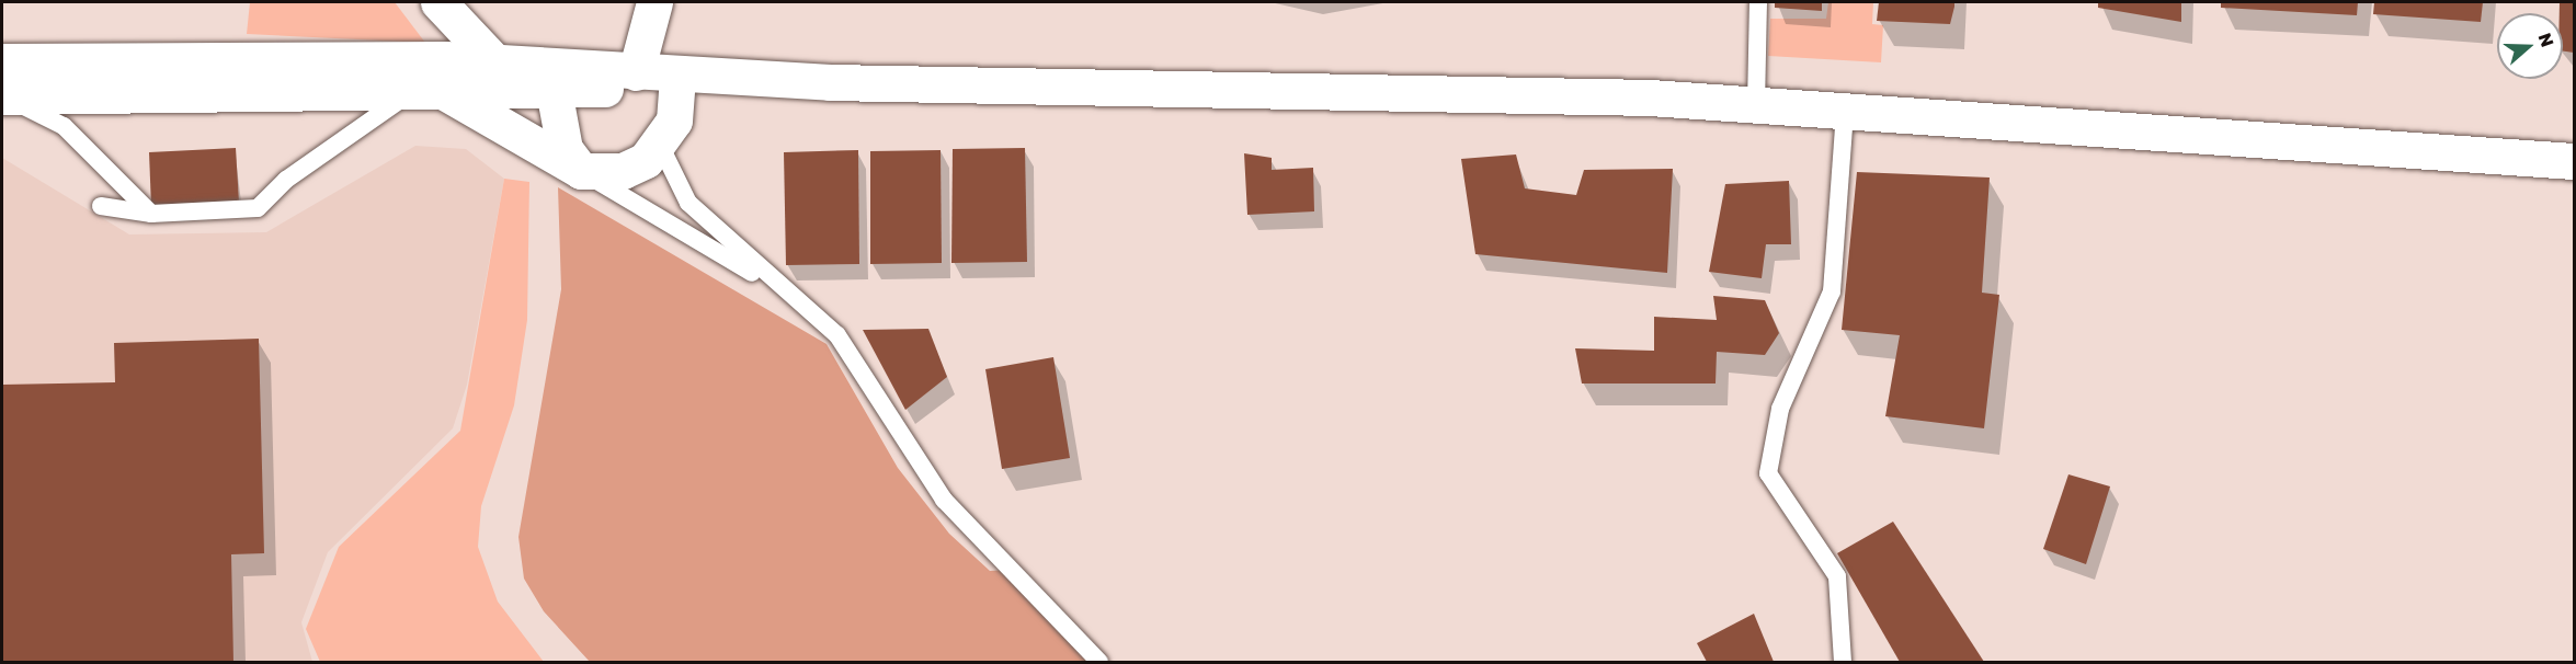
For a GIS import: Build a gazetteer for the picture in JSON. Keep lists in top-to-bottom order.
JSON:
{
  "north": "right"
}
